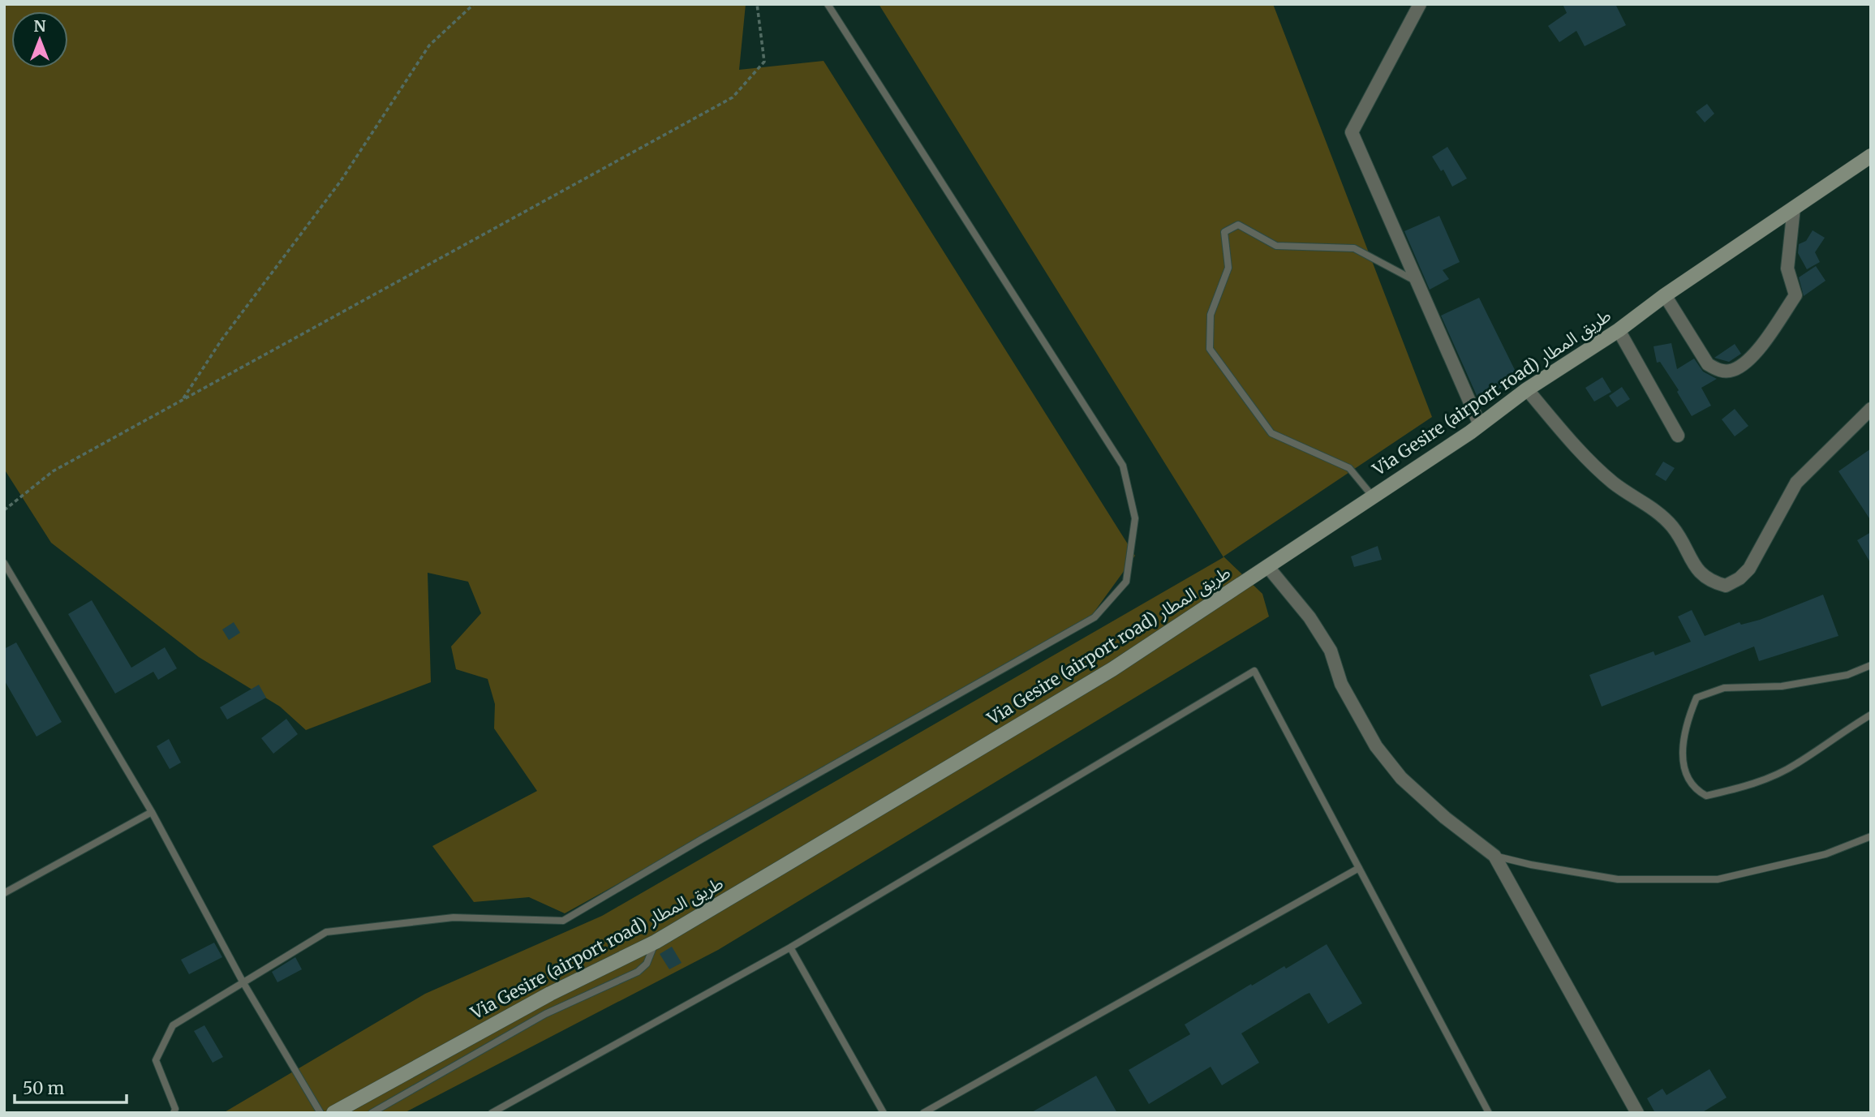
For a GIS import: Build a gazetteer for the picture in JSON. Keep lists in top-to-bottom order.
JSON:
{
  "streets": {
    "main road": ["Via Gesire (airport road) طريق المطار"]
  },
  "scale_bar": "50 m",
  "north": "top"
}
